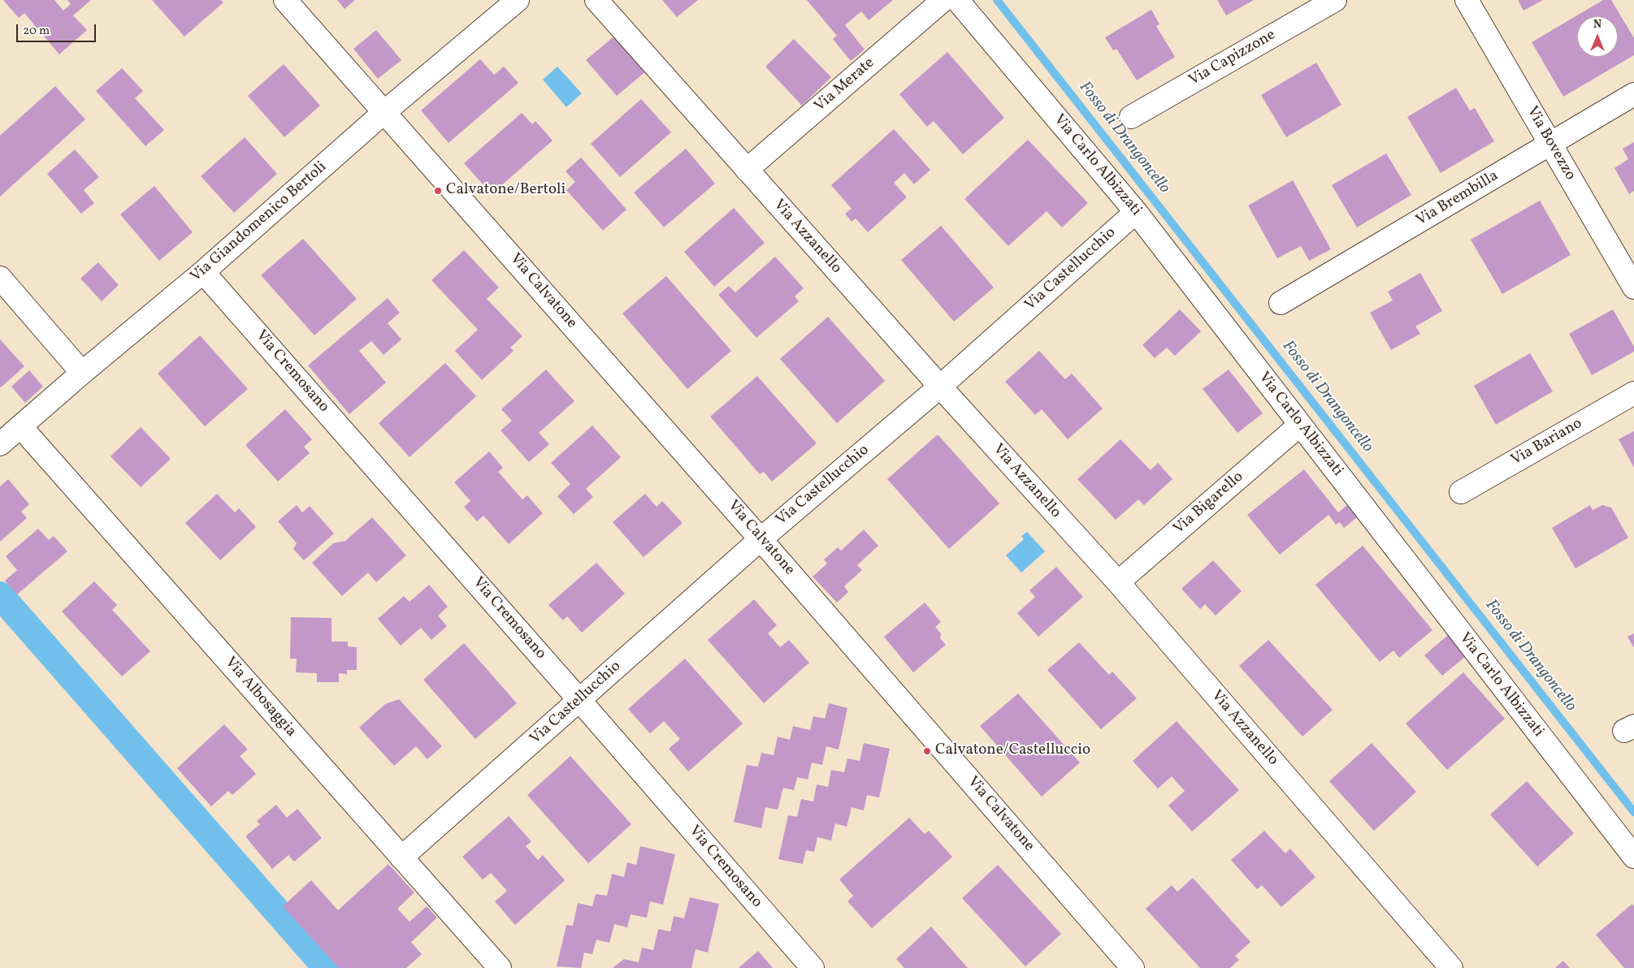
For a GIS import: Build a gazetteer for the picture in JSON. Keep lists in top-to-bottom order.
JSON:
{
  "streets": {
    "street": [
      "Via Capizzone",
      "Via Merate",
      "Via Bovezzo",
      "Via Carlo Albizzati",
      "Via Brembilla",
      "Via Giandomenico Bertoli",
      "Via Azzanello",
      "Via Castellucchio",
      "Via Calvatone",
      "Via Cremosano",
      "Via Bariano",
      "Via Bigarello",
      "Via Albosaggia"
    ]
  },
  "crossings": [
    ["Via Merate", "Via Azzanello"],
    ["Via Bovezzo", "Via Brembilla"],
    ["Via Carlo Albizzati", "Via Castellucchio"],
    ["Via Carlo Albizzati", "Via Bigarello"],
    ["Via Giandomenico Bertoli", "Via Calvatone"],
    ["Via Giandomenico Bertoli", "Via Cremosano"],
    ["Via Giandomenico Bertoli", "Via Albosaggia"],
    ["Via Azzanello", "Via Castellucchio"],
    ["Via Azzanello", "Via Bigarello"],
    ["Via Castellucchio", "Via Calvatone"],
    ["Via Castellucchio", "Via Cremosano"],
    ["Via Castellucchio", "Via Albosaggia"]
  ],
  "water": ["Fosso di Drangoncello"],
  "places": ["Calvatone/Bertoli", "Calvatone/Castelluccio"],
  "scale_bar": "20 m",
  "north": "top"
}
